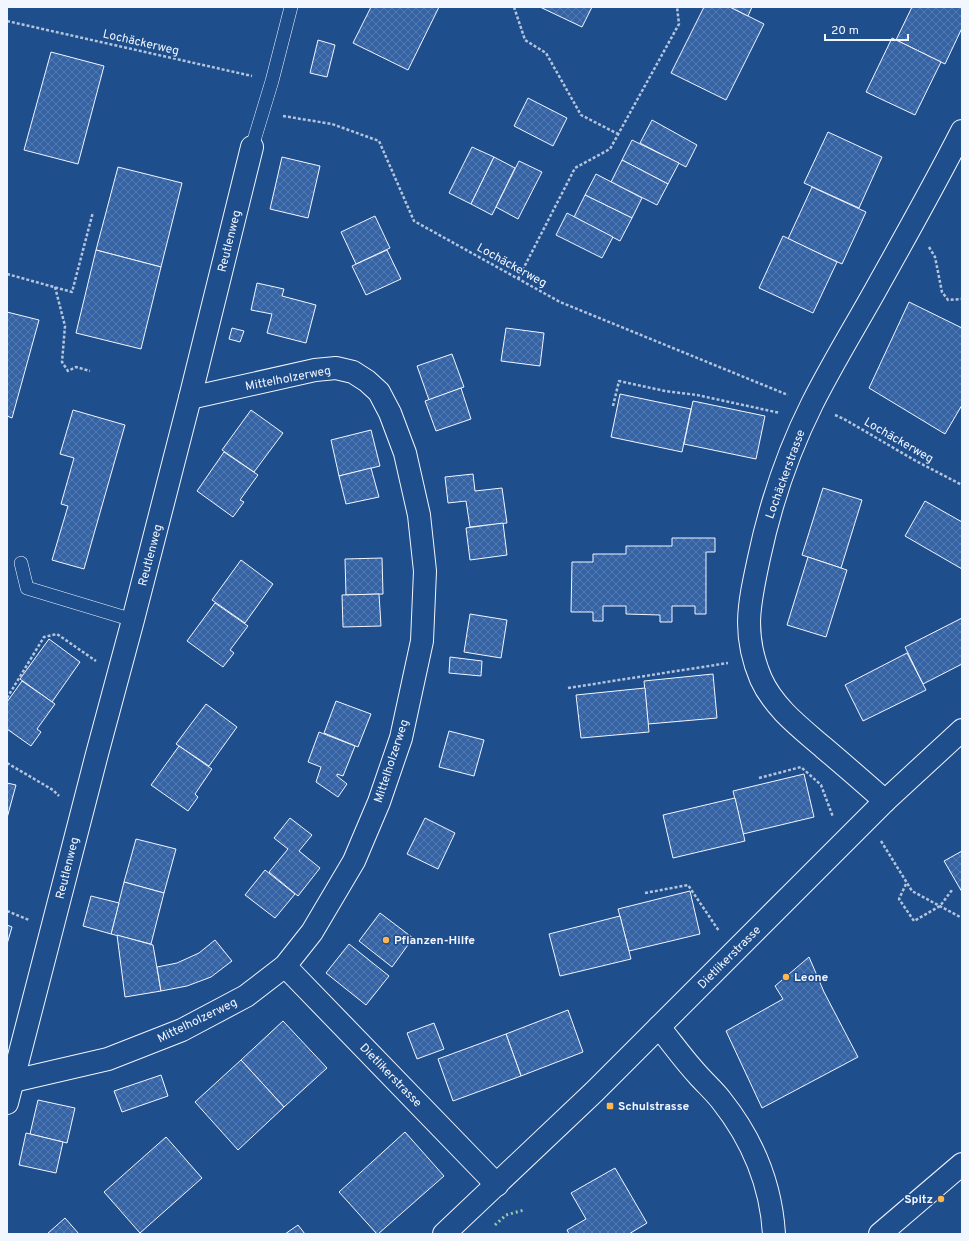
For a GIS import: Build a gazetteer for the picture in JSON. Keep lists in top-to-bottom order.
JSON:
{
  "streets": {
    "street": [
      "Reutlenweg",
      "Mittelholzerweg",
      "Lochäckerstrasse",
      "Dietlikerstrasse"
    ],
    "path": ["Lochäckerweg"]
  },
  "crossings": [
    ["Lochäckerweg", "Reutlenweg"],
    ["Reutlenweg", "Mittelholzerweg"],
    ["Mittelholzerweg", "Dietlikerstrasse"],
    ["Lochäckerstrasse", "Dietlikerstrasse"]
  ],
  "places": {
    "other": ["Pflanzen-Hilfe", "Leone", "Spitz"],
    "transit": ["Schulstrasse"]
  },
  "scale_bar": "20 m"
}
